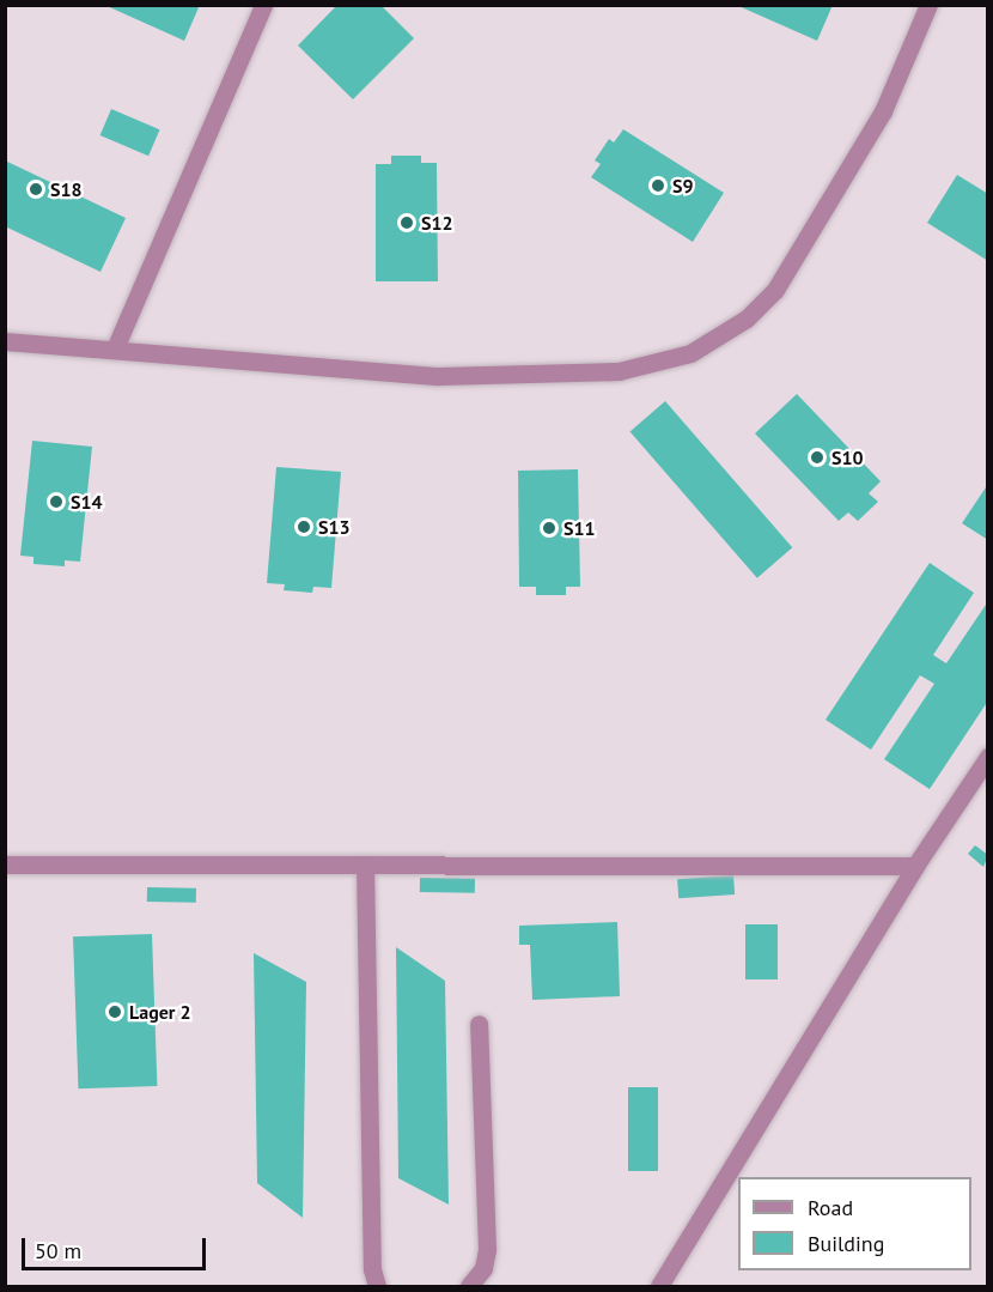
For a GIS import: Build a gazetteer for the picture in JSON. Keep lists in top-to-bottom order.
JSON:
{
  "places": [
    "S9",
    "S18",
    "S12",
    "S10",
    "S14",
    "S13",
    "S11",
    "Lager 2"
  ],
  "legend": ["Road", "Building"],
  "scale_bar": "50 m"
}
